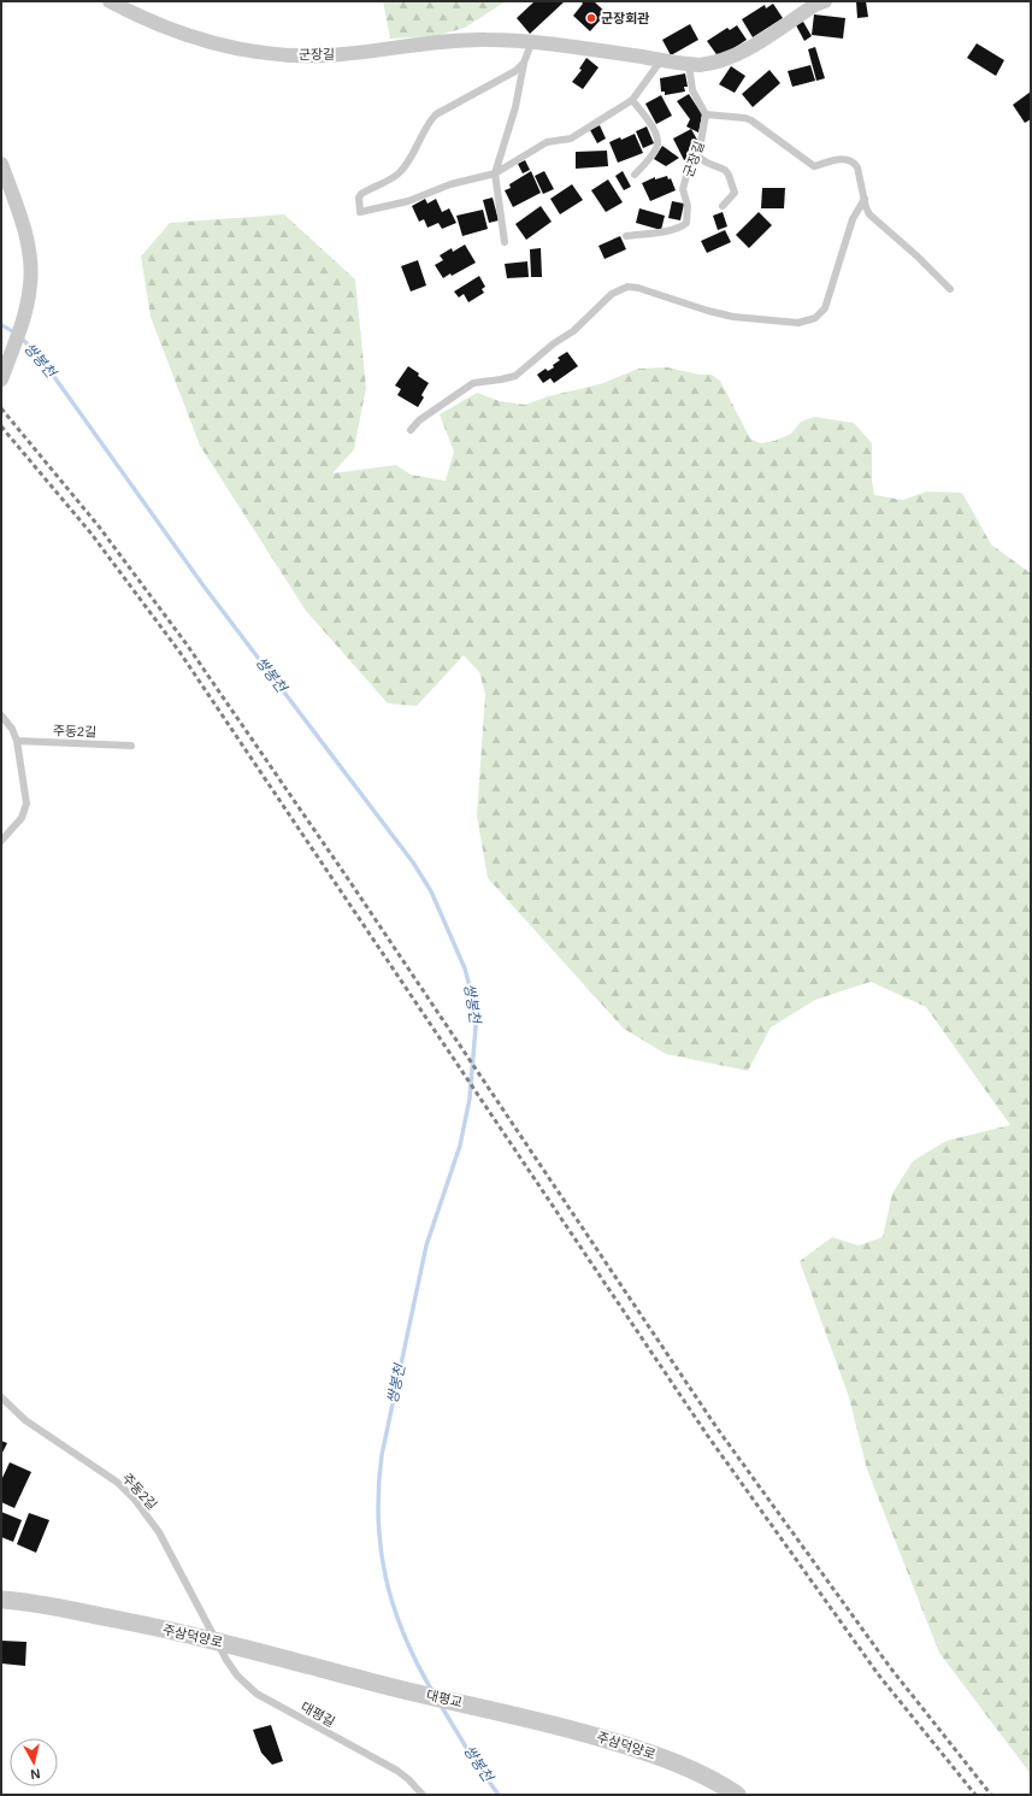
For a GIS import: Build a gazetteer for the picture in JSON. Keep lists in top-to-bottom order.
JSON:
{
  "streets": {
    "street": ["군장길", "주삼덕양로", "대평교"],
    "lane": ["주동2길", "대평길"]
  },
  "crossings": [
    ["주동2길", "주삼덕양로"],
    ["주동2길", "대평길"],
    ["주삼덕양로", "대평교"],
    ["주삼덕양로", "대평길"]
  ],
  "water": ["쌍봉천"],
  "places": ["군장회관"],
  "north": "bottom"
}
